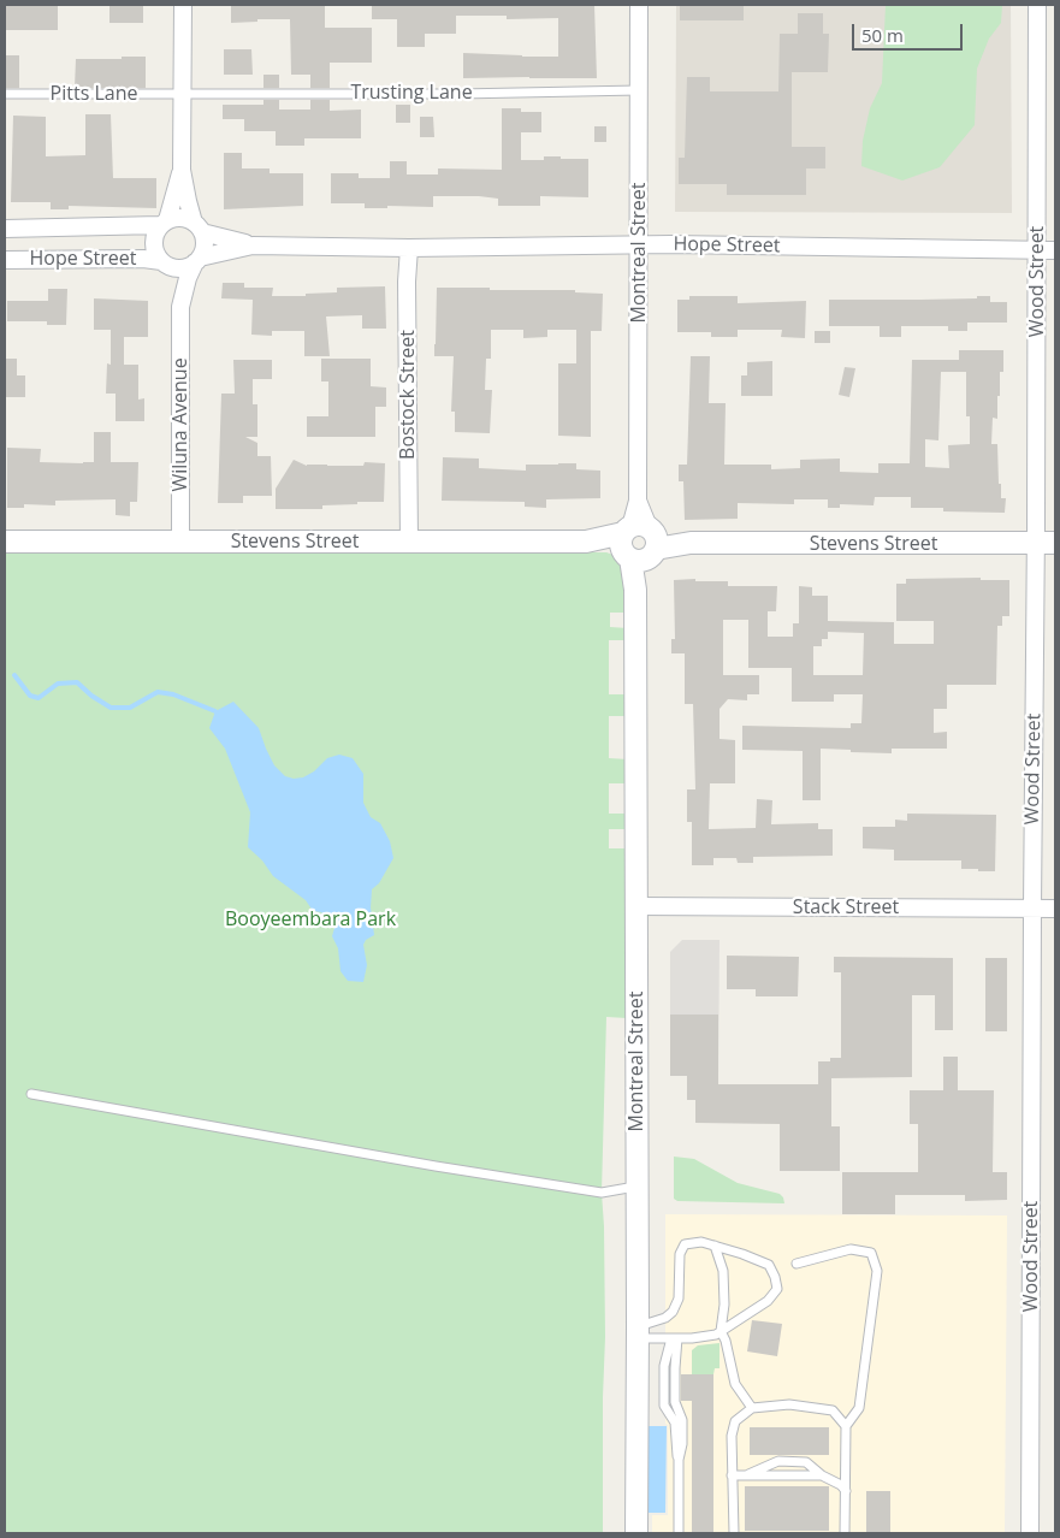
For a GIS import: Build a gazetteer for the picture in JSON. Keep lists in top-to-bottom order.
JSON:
{
  "streets": {
    "street": [
      "Hope Street",
      "Montreal Street",
      "Wood Street",
      "Bostock Street",
      "Wiluna Avenue",
      "Stevens Street",
      "Stack Street"
    ],
    "lane": ["Trusting Lane", "Pitts Lane"]
  },
  "crossings": [
    ["Trusting Lane", "Pitts Lane"],
    ["Trusting Lane", "Montreal Street"],
    ["Hope Street", "Montreal Street"],
    ["Hope Street", "Wood Street"],
    ["Hope Street", "Bostock Street"],
    ["Hope Street", "Wiluna Avenue"],
    ["Montreal Street", "Stevens Street"],
    ["Montreal Street", "Stack Street"],
    ["Wood Street", "Stevens Street"],
    ["Wood Street", "Stack Street"],
    ["Bostock Street", "Stevens Street"],
    ["Wiluna Avenue", "Stevens Street"]
  ],
  "parks": ["Booyeembara Park"],
  "scale_bar": "50 m"
}
